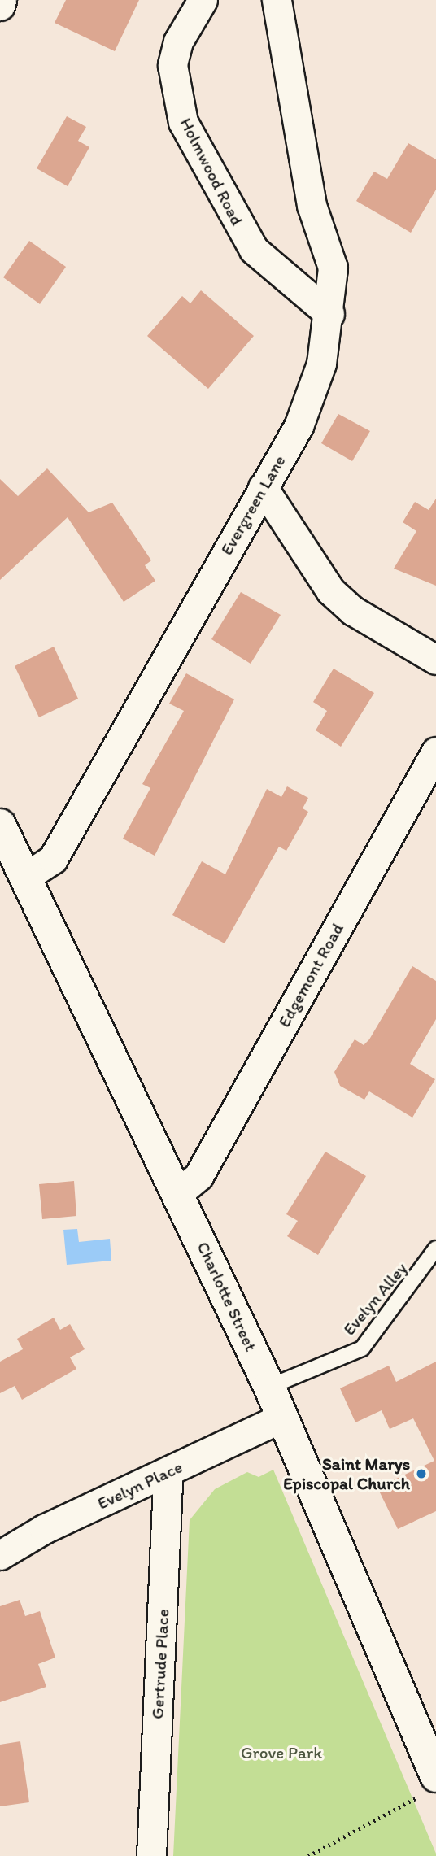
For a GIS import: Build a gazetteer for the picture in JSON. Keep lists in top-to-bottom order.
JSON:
{
  "streets": {
    "street": [
      "Holmwood Road",
      "Evergreen Lane",
      "Edgemont Road",
      "Charlotte Street",
      "Evelyn Place",
      "Gertrude Place"
    ],
    "lane": ["Evelyn Alley"]
  },
  "crossings": [
    ["Holmwood Road", "Evergreen Lane"],
    ["Evergreen Lane", "Charlotte Street"],
    ["Edgemont Road", "Charlotte Street"],
    ["Charlotte Street", "Evelyn Alley"],
    ["Charlotte Street", "Evelyn Place"],
    ["Evelyn Place", "Gertrude Place"]
  ],
  "parks": ["Grove Park"],
  "places": ["Saint Marys Episcopal Church"]
}
